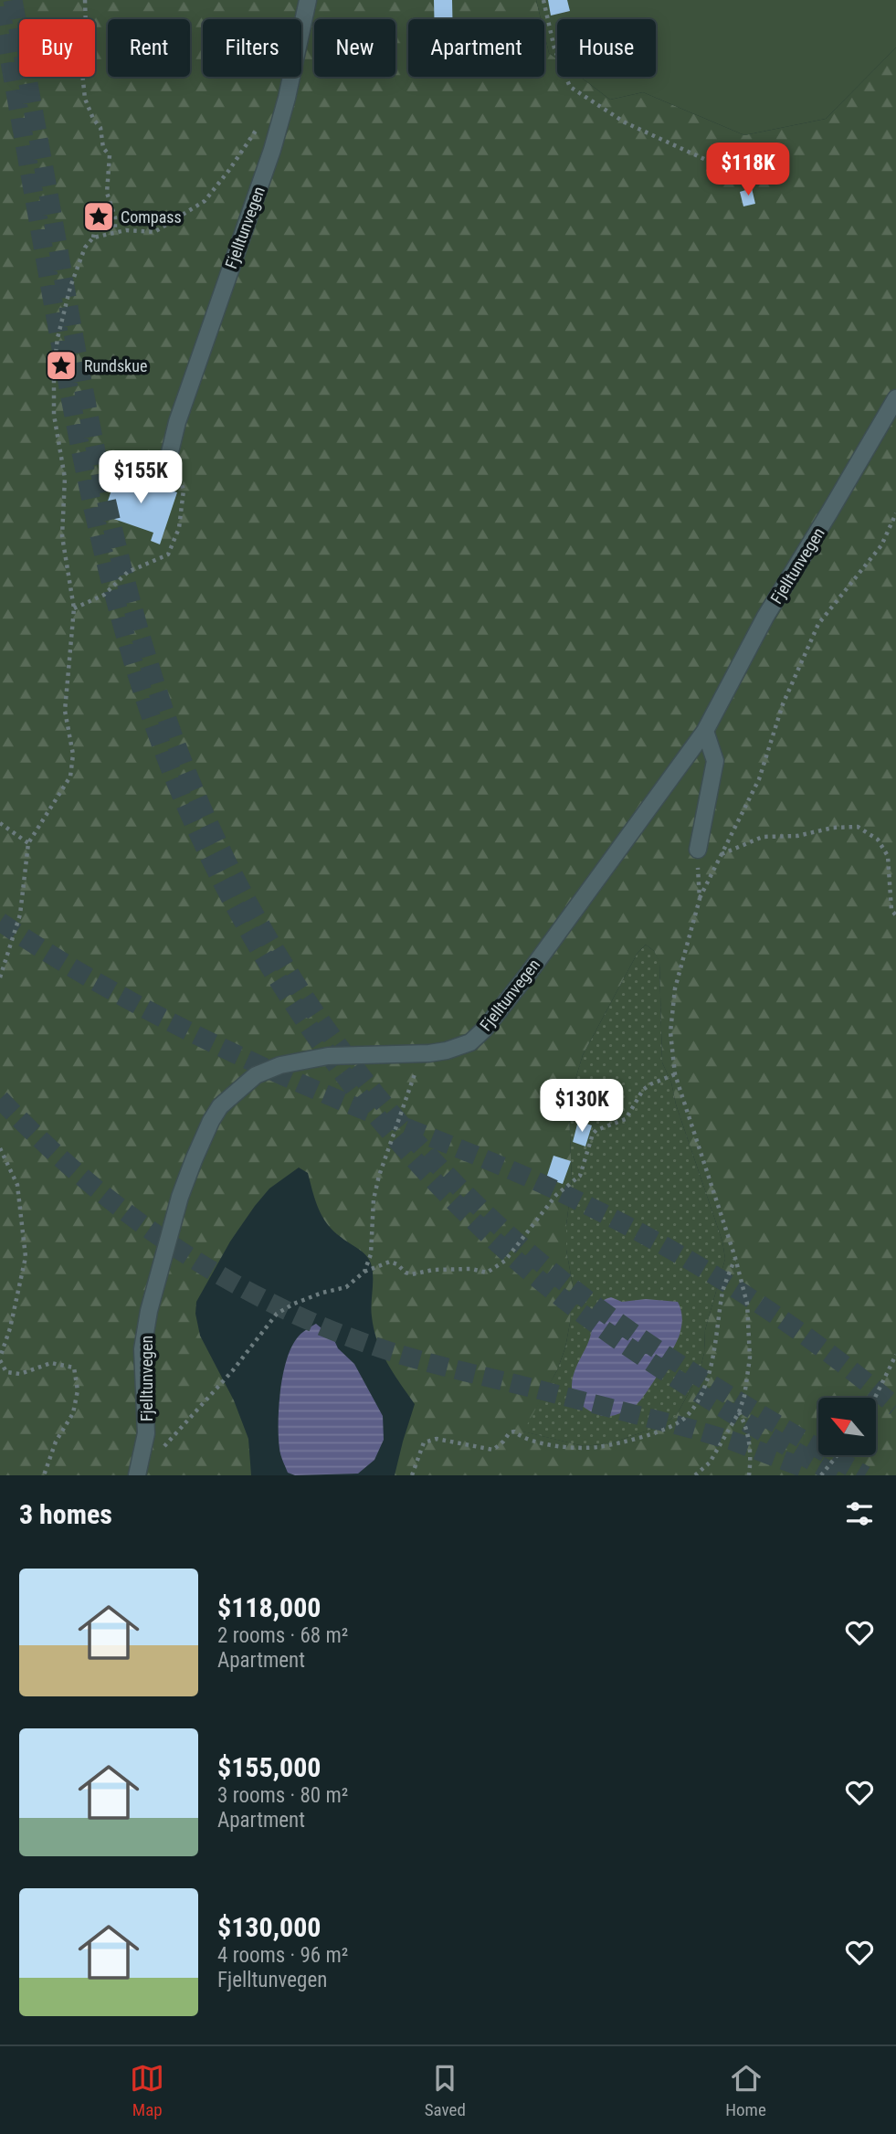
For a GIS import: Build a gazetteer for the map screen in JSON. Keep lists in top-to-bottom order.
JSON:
{
  "streets": {
    "street": ["Fjelltunvegen"]
  },
  "places": {
    "place": ["Compass", "Rundskue"]
  },
  "north": "top left",
  "page": {
    "chip": [
      "Buy",
      "Rent",
      "Filters",
      "New",
      "Apartment",
      "House"
    ],
    "price": ["$118K", "$155K", "$130K"],
    "heading": "3 homes",
    "list": [
      {
        "name": "$118,000",
        "note": "2 rooms · 68 m² · Apartment"
      },
      {
        "name": "$155,000",
        "note": "3 rooms · 80 m² · Apartment"
      },
      {
        "name": "$130,000",
        "note": "4 rooms · 96 m² · Fjelltunvegen"
      }
    ],
    "tabs": ["Map", "Saved", "Home"]
  }
}
